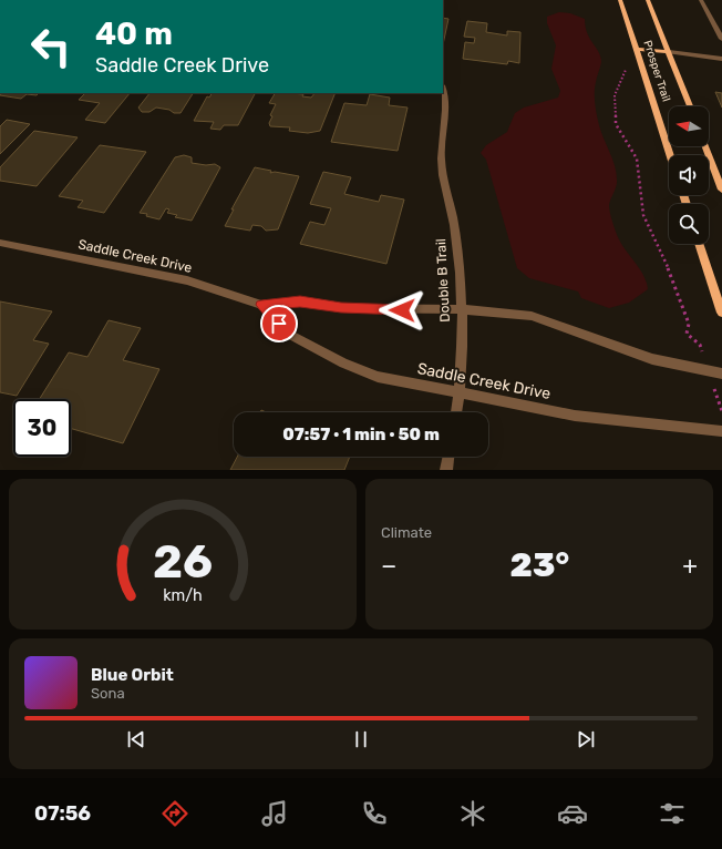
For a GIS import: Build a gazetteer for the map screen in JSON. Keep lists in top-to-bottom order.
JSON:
{
  "streets": {
    "main road": ["Prosper Trail"],
    "street": ["Saddle Creek Drive", "Double B Trail"]
  },
  "crossings": [
    ["Saddle Creek Drive", "Double B Trail"]
  ],
  "north": "left",
  "page": {
    "turn": ["40 m", "Saddle Creek Drive"],
    "limit": "30",
    "trip": "07:57 · 1 min · 50 m",
    "tile": "Climate",
    "heat": ["−", "23°", "+"],
    "song": ["Blue Orbit", "Sona"],
    "tabs": "07:56",
    "gauge": ["26", "km/h"]
  }
}
